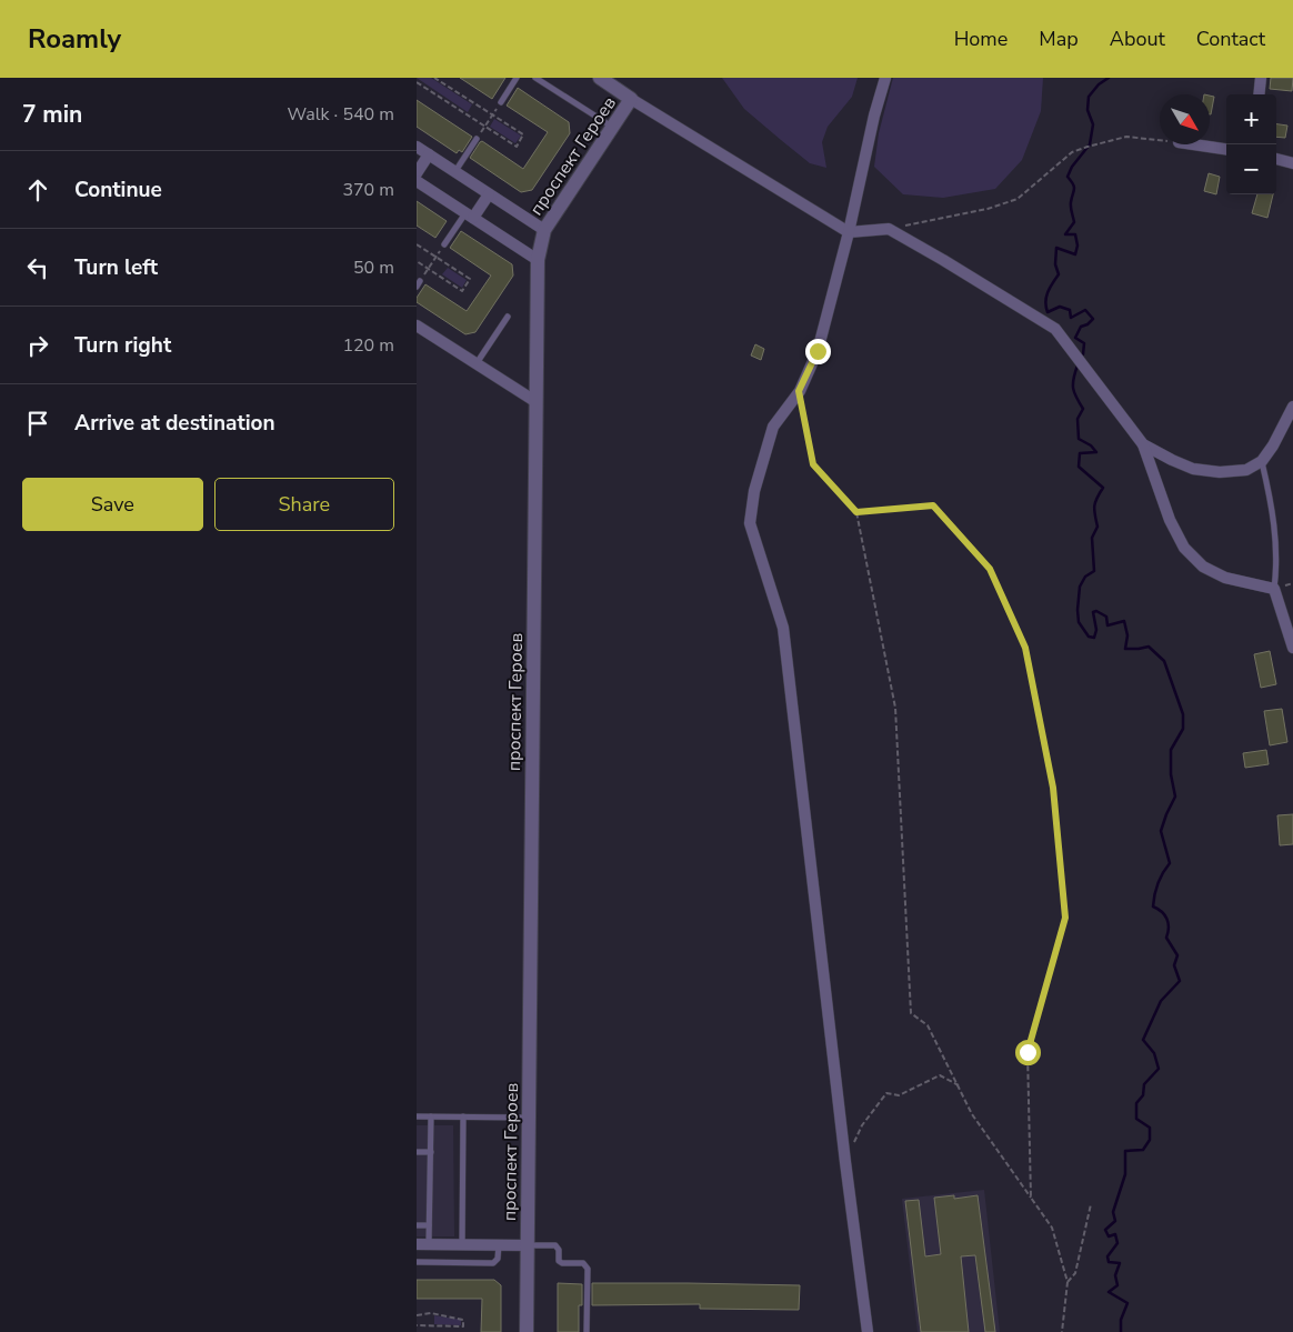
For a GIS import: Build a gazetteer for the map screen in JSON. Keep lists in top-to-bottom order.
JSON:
{
  "streets": {
    "street": ["проспект Героев"]
  },
  "north": "bottom right",
  "page": {
    "header": "Roamly",
    "nav": [
      "Home",
      "Map",
      "About",
      "Contact"
    ],
    "heading": ["7 min", "Walk · 540 m"],
    "map_buttons": ["+", "−"],
    "list": [
      ["Continue", "370 m"],
      ["Turn left", "50 m"],
      ["Turn right", "120 m"],
      "Arrive at destination"
    ],
    "buttons": ["Save", "Share"]
  }
}
